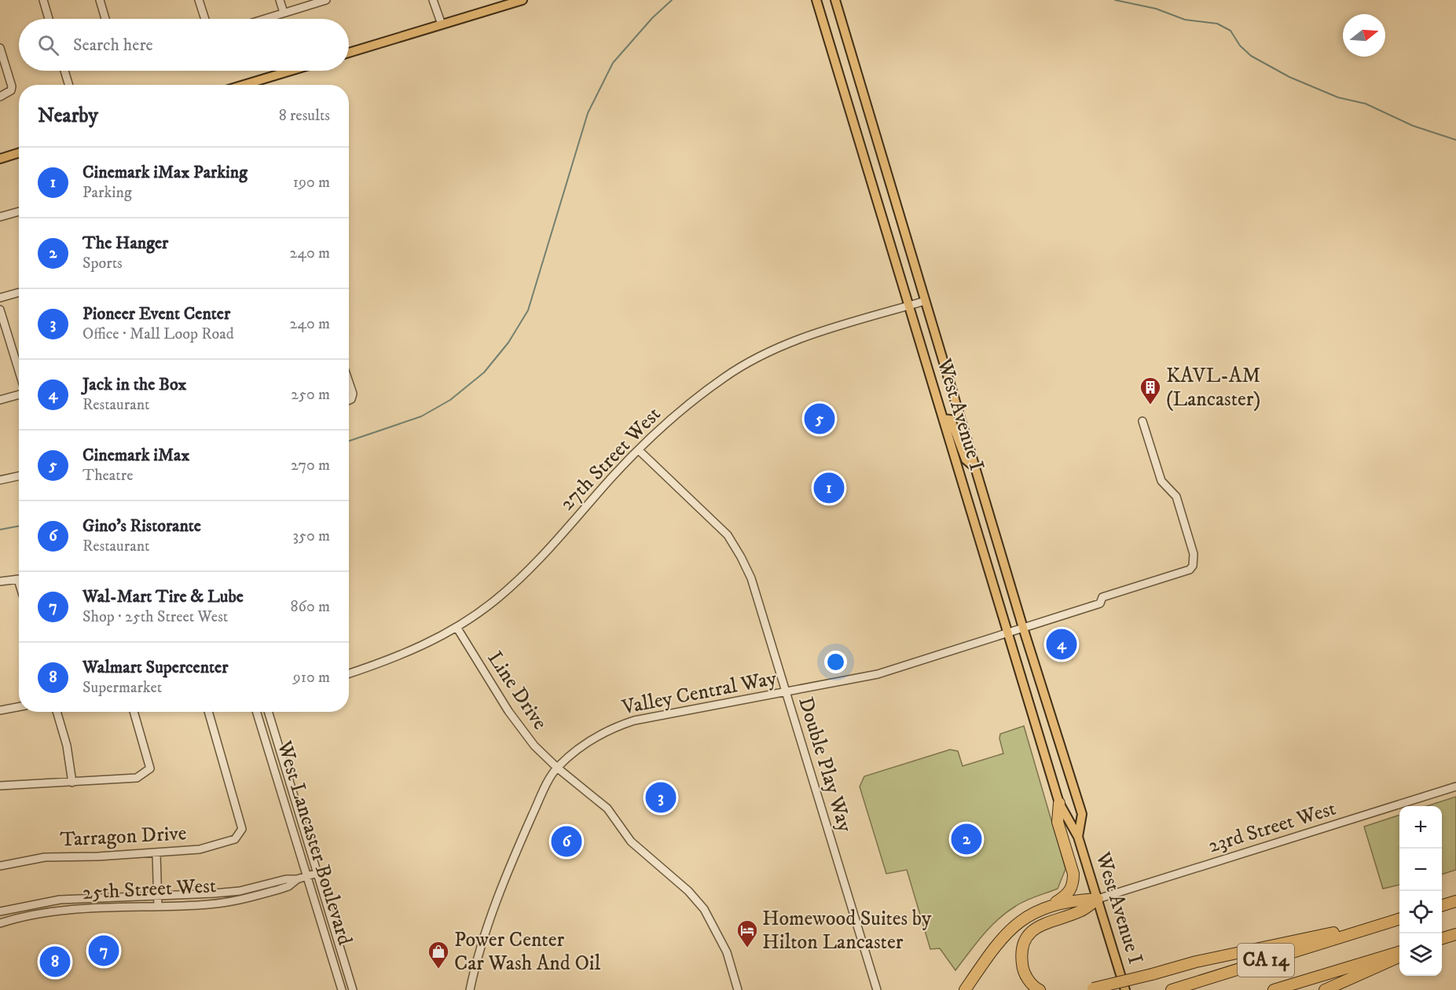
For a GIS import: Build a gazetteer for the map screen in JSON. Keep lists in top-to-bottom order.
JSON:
{
  "streets": {
    "highway": ["CA 14"],
    "main road": ["West Avenue I"],
    "street": [
      "27th Street West",
      "Line Drive",
      "Valley Central Way",
      "Double Play Way",
      "23rd Street West",
      "Tarragon Drive",
      "West Lancaster Boulevard",
      "25th Street West"
    ]
  },
  "crossings": [
    ["West Avenue I", "27th Street West"],
    ["West Avenue I", "Valley Central Way"],
    ["West Avenue I", "23rd Street West"],
    ["27th Street West", "Line Drive"],
    ["27th Street West", "Double Play Way"],
    ["Line Drive", "Valley Central Way"],
    ["Valley Central Way", "Double Play Way"],
    ["West Lancaster Boulevard", "25th Street West"]
  ],
  "places": {
    "building": ["KAVL-AM (Lancaster)"],
    "hotel": ["Homewood Suites by Hilton Lancaster"],
    "shop": ["Power Center Car Wash And Oil"]
  },
  "north": "right",
  "page": {
    "search": "Search here",
    "heading": ["Nearby", "8 results"],
    "list": [
      {
        "mark": "1",
        "name": "Cinemark iMax Parking",
        "note": "Parking",
        "value": "190 m"
      },
      {
        "mark": "2",
        "name": "The Hanger",
        "note": "Sports",
        "value": "240 m"
      },
      {
        "mark": "3",
        "name": "Pioneer Event Center",
        "note": "Office · Mall Loop Road",
        "value": "240 m"
      },
      {
        "mark": "4",
        "name": "Jack in the Box",
        "note": "Restaurant",
        "value": "250 m"
      },
      {
        "mark": "5",
        "name": "Cinemark iMax",
        "note": "Theatre",
        "value": "270 m"
      },
      {
        "mark": "6",
        "name": "Gino's Ristorante",
        "note": "Restaurant",
        "value": "350 m"
      },
      {
        "mark": "7",
        "name": "Wal-Mart Tire & Lube",
        "note": "Shop · 25th Street West",
        "value": "860 m"
      },
      {
        "mark": "8",
        "name": "Walmart Supercenter",
        "note": "Supermarket",
        "value": "910 m"
      }
    ],
    "pins": [
      "5",
      "1",
      "4",
      "3",
      "2",
      "6",
      "7",
      "8"
    ],
    "map_buttons": ["+", "−"]
  }
}
